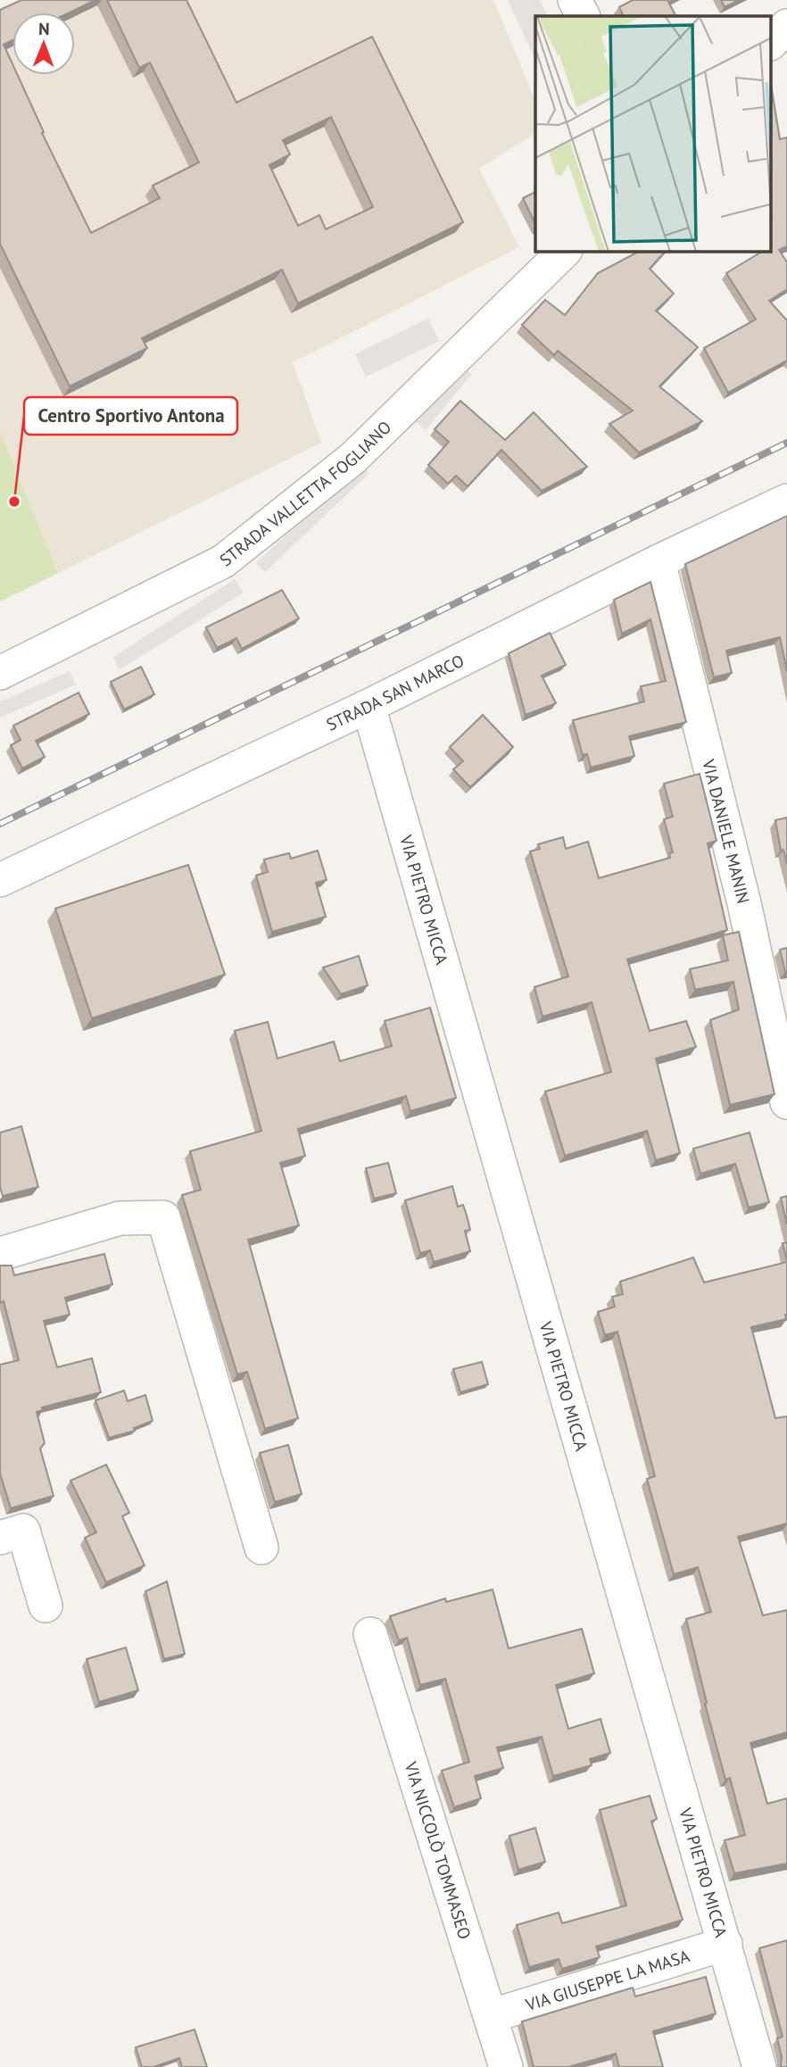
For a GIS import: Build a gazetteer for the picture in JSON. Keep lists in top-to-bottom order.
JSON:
{
  "streets": {
    "street": [
      "STRADA VALLETTA FOGLIANO",
      "STRADA SAN MARCO",
      "VIA DANIELE MANIN",
      "VIA PIETRO MICCA",
      "VIA NICCOLÒ TOMMASEO",
      "VIA GIUSEPPE LA MASA"
    ]
  },
  "crossings": [
    ["STRADA SAN MARCO", "VIA DANIELE MANIN"],
    ["STRADA SAN MARCO", "VIA PIETRO MICCA"],
    ["VIA PIETRO MICCA", "VIA GIUSEPPE LA MASA"],
    ["VIA NICCOLÒ TOMMASEO", "VIA GIUSEPPE LA MASA"]
  ],
  "places": ["Centro Sportivo Antona"],
  "north": "top"
}
